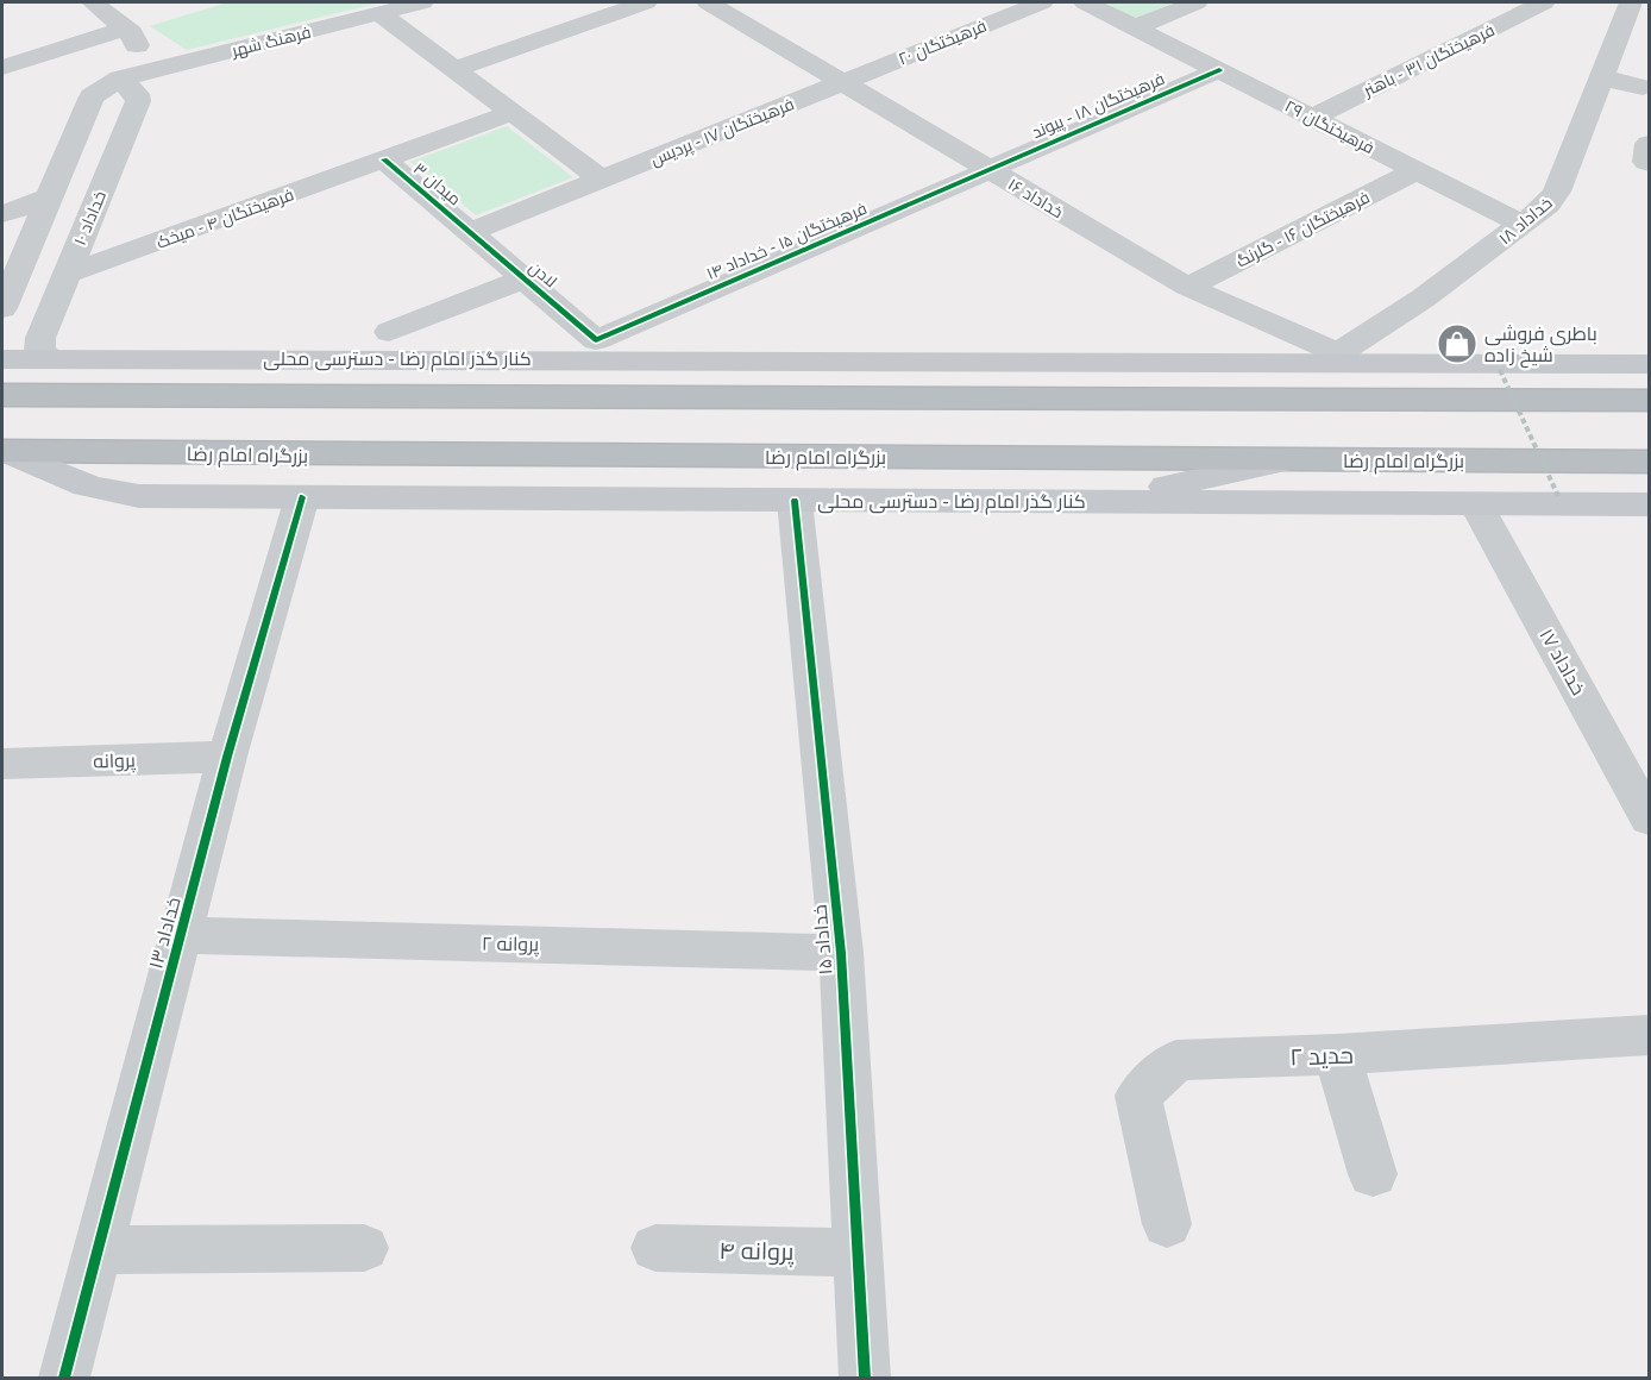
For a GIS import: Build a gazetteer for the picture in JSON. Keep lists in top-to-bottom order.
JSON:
{
  "streets": {
    "highway": ["بزرگراه امام رضا"],
    "main road": ["کنار گذر امام رضا - دسترسی محلی"],
    "street": [
      "فرهنگ شهر",
      "فرهیختگان ۲۰",
      "فرهیختگان ۳۱ - باهنر",
      "فرهیختگان ۱۸ - پیوند",
      "فرهیختگان ۲۹",
      "فرهیختگان ۱۷ - پردیس",
      "میدان ۳",
      "خداداد ۱۶",
      "خداداد ۱۰",
      "فرهیختگان ۴ - میخک",
      "خداداد ۱۸",
      "فرهیختگان ۱۶ - گلرنگ",
      "فرهیختگان ۱۵ - خداداد ۱۴",
      "لادن",
      "خداداد ۱۷",
      "پروانه",
      "خداداد ۱۳",
      "خداداد ۱۵",
      "پروانه ۲",
      "حدید ۲",
      "پروانه ۴"
    ]
  },
  "crossings": [
    ["فرهنگ شهر", "خداداد ۱۰"],
    ["فرهیختگان ۲۰", "فرهیختگان ۱۷ - پردیس"],
    ["فرهیختگان ۲۰", "خداداد ۱۶"],
    ["فرهیختگان ۳۱ - باهنر", "فرهیختگان ۲۹"],
    ["فرهیختگان ۱۸ - پیوند", "فرهیختگان ۲۹"],
    ["فرهیختگان ۱۸ - پیوند", "خداداد ۱۶"],
    ["فرهیختگان ۱۸ - پیوند", "فرهیختگان ۱۵ - خداداد ۱۴"],
    ["فرهیختگان ۲۹", "خداداد ۱۸"],
    ["فرهیختگان ۲۹", "فرهیختگان ۱۶ - گلرنگ"],
    ["فرهیختگان ۱۷ - پردیس", "میدان ۳"],
    ["فرهیختگان ۱۷ - پردیس", "خداداد ۱۶"],
    ["میدان ۳", "فرهیختگان ۴ - میخک"],
    ["میدان ۳", "لادن"],
    ["خداداد ۱۶", "خداداد ۱۸"],
    ["خداداد ۱۶", "فرهیختگان ۱۶ - گلرنگ"],
    ["خداداد ۱۶", "فرهیختگان ۱۵ - خداداد ۱۴"],
    ["خداداد ۱۶", "کنار گذر امام رضا - دسترسی محلی"],
    ["خداداد ۱۰", "فرهیختگان ۴ - میخک"],
    ["خداداد ۱۰", "کنار گذر امام رضا - دسترسی محلی"],
    ["خداداد ۱۸", "کنار گذر امام رضا - دسترسی محلی"],
    ["فرهیختگان ۱۵ - خداداد ۱۴", "لادن"],
    ["کنار گذر امام رضا - دسترسی محلی", "بزرگراه امام رضا"],
    ["کنار گذر امام رضا - دسترسی محلی", "خداداد ۱۷"],
    ["کنار گذر امام رضا - دسترسی محلی", "خداداد ۱۳"],
    ["کنار گذر امام رضا - دسترسی محلی", "خداداد ۱۵"],
    ["پروانه", "خداداد ۱۳"],
    ["خداداد ۱۳", "پروانه ۲"],
    ["خداداد ۱۵", "پروانه ۲"],
    ["خداداد ۱۵", "پروانه ۴"]
  ],
  "places": {
    "shop": ["باطری فروشی شیخ زاده"]
  }
}
